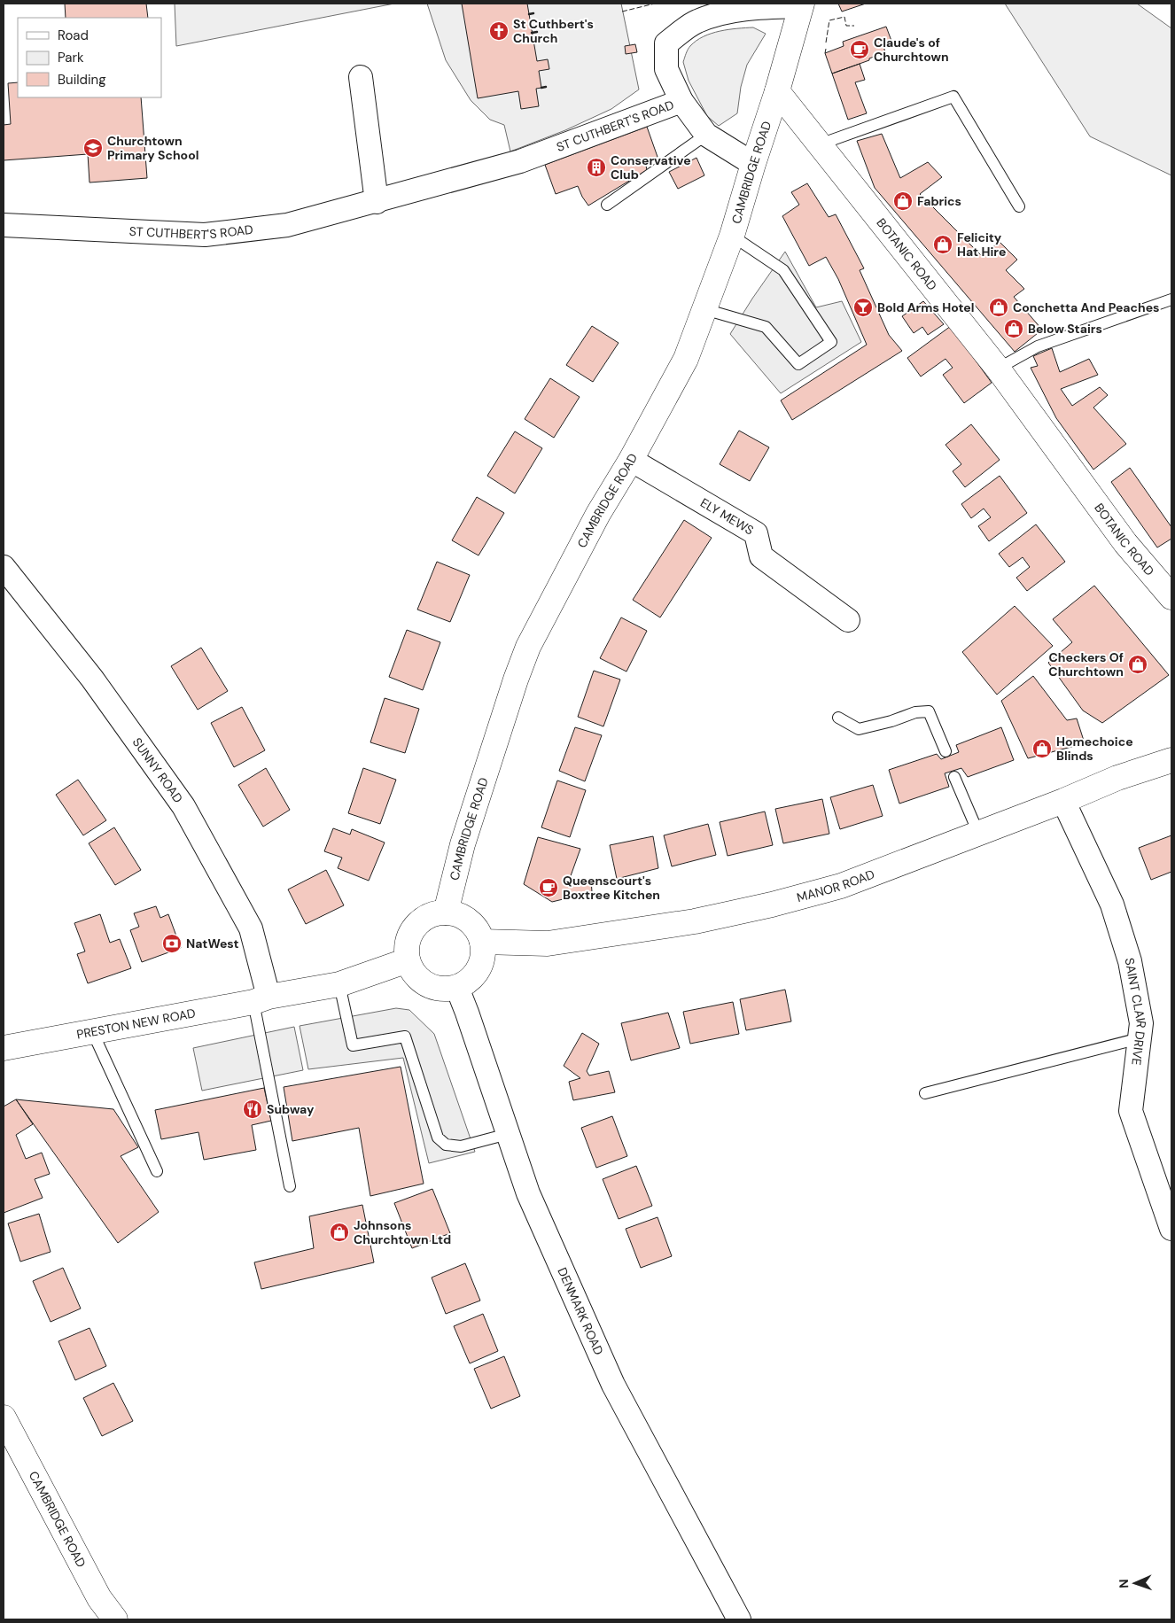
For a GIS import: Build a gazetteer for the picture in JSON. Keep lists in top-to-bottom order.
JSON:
{
  "streets": {
    "main road": [
      "CAMBRIDGE ROAD",
      "BOTANIC ROAD",
      "MANOR ROAD",
      "PRESTON NEW ROAD"
    ],
    "street": [
      "ST CUTHBERT'S ROAD",
      "ELY MEWS",
      "SUNNY ROAD",
      "SAINT CLAIR DRIVE",
      "DENMARK ROAD"
    ]
  },
  "crossings": [
    ["CAMBRIDGE ROAD", "BOTANIC ROAD"],
    ["CAMBRIDGE ROAD", "ELY MEWS"],
    ["CAMBRIDGE ROAD", "MANOR ROAD"],
    ["CAMBRIDGE ROAD", "DENMARK ROAD"],
    ["SUNNY ROAD", "PRESTON NEW ROAD"],
    ["MANOR ROAD", "SAINT CLAIR DRIVE"],
    ["MANOR ROAD", "DENMARK ROAD"]
  ],
  "places": {
    "church": ["St Cuthbert's Church"],
    "cafe": ["Claude's of Churchtown", "Queenscourt's Boxtree Kitchen"],
    "school or university": ["Churchtown Primary School"],
    "building": ["Conservative Club"],
    "shop": [
      "Fabrics",
      "Felicity Hat Hire",
      "Conchetta And Peaches",
      "Below Stairs",
      "Checkers Of Churchtown",
      "Homechoice Blinds",
      "Johnsons Churchtown Ltd"
    ],
    "bar": ["Bold Arms Hotel"],
    "bank": ["NatWest"],
    "restaurant": ["Subway"]
  },
  "legend": ["Road", "Park", "Building"],
  "north": "left"
}
